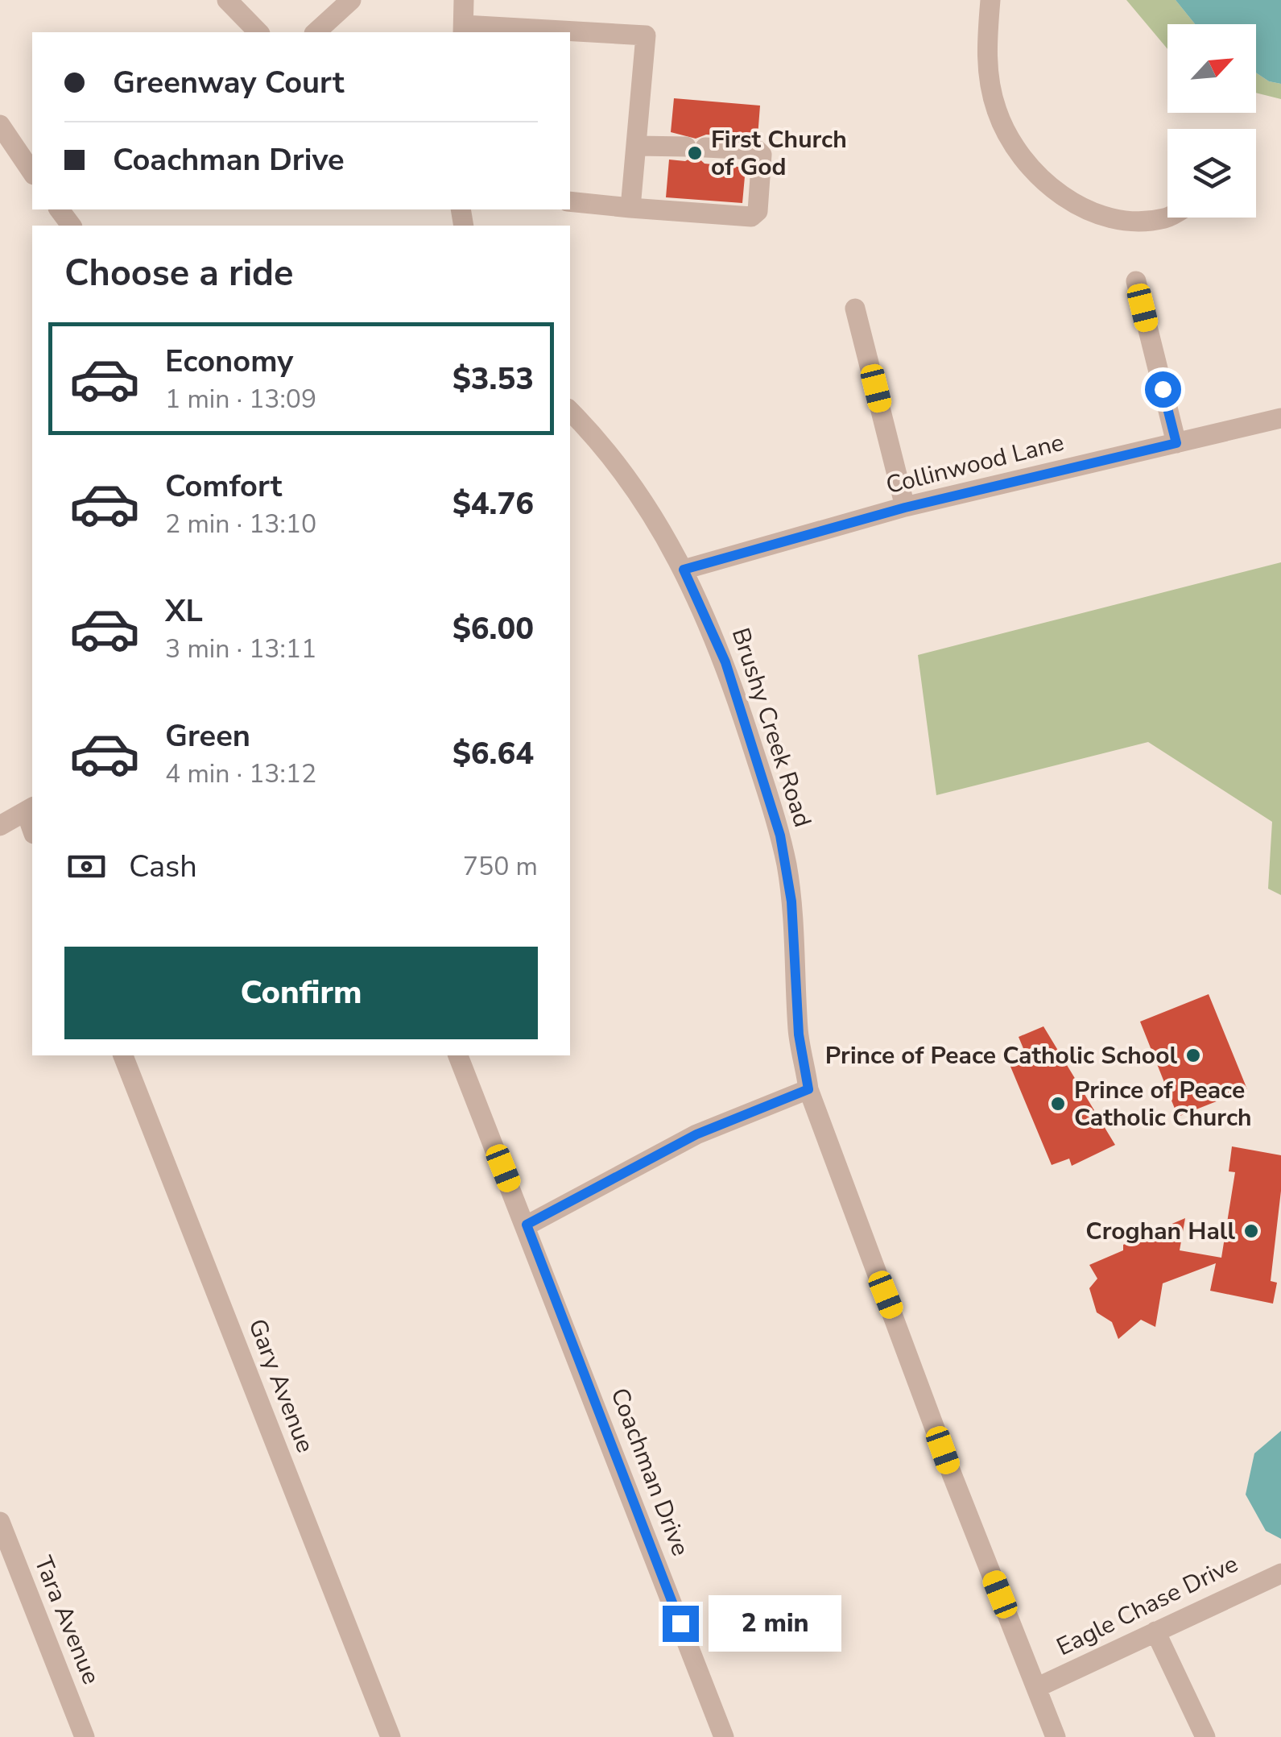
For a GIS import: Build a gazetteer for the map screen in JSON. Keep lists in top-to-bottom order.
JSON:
{
  "streets": {
    "street": [
      "Collinwood Lane",
      "Brushy Creek Road",
      "Gary Avenue",
      "Coachman Drive",
      "Eagle Chase Drive",
      "Tara Avenue"
    ]
  },
  "crossings": [
    ["Collinwood Lane", "Brushy Creek Road"],
    ["Brushy Creek Road", "Eagle Chase Drive"]
  ],
  "places": [
    "First Church of God",
    "Prince of Peace Catholic School",
    "Prince of Peace Catholic Church",
    "Croghan Hall"
  ],
  "north": "top right",
  "page": {
    "banner": ["Greenway Court", "Coachman Drive"],
    "heading": "Choose a ride",
    "list": [
      {
        "name": "Economy",
        "note": "1 min · 13:09",
        "value": "$3.53"
      },
      {
        "name": "Comfort",
        "note": "2 min · 13:10",
        "value": "$4.76"
      },
      {
        "name": "XL",
        "note": "3 min · 13:11",
        "value": "$6.00"
      },
      {
        "name": "Green",
        "note": "4 min · 13:12",
        "value": "$6.64"
      }
    ],
    "pay": ["Cash", "750 m"],
    "buttons": "Confirm",
    "bubble": "2 min"
  }
}
